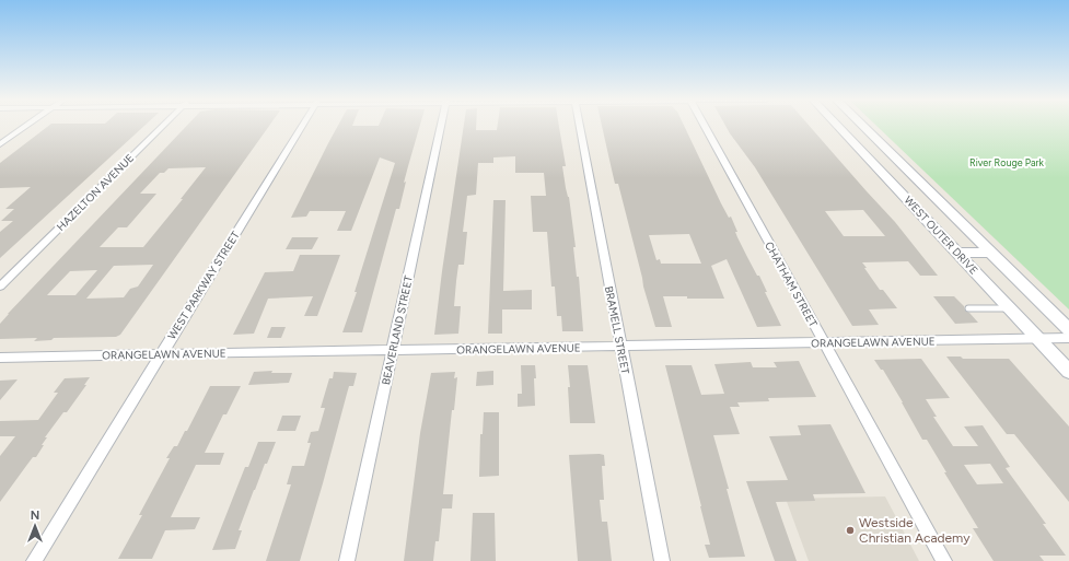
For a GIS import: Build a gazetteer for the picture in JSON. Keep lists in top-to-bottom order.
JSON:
{
  "streets": {
    "main road": ["WEST OUTER DRIVE"],
    "street": [
      "HAZELTON AVENUE",
      "CHATHAM STREET",
      "WEST PARKWAY STREET",
      "BEAVERLAND STREET",
      "BRAMELL STREET",
      "ORANGELAWN AVENUE"
    ]
  },
  "crossings": [
    ["WEST OUTER DRIVE", "ORANGELAWN AVENUE"],
    ["CHATHAM STREET", "ORANGELAWN AVENUE"],
    ["WEST PARKWAY STREET", "ORANGELAWN AVENUE"],
    ["BEAVERLAND STREET", "ORANGELAWN AVENUE"],
    ["BRAMELL STREET", "ORANGELAWN AVENUE"]
  ],
  "parks": ["River Rouge Park"],
  "places": ["Westside Christian Academy"],
  "north": "top"
}
